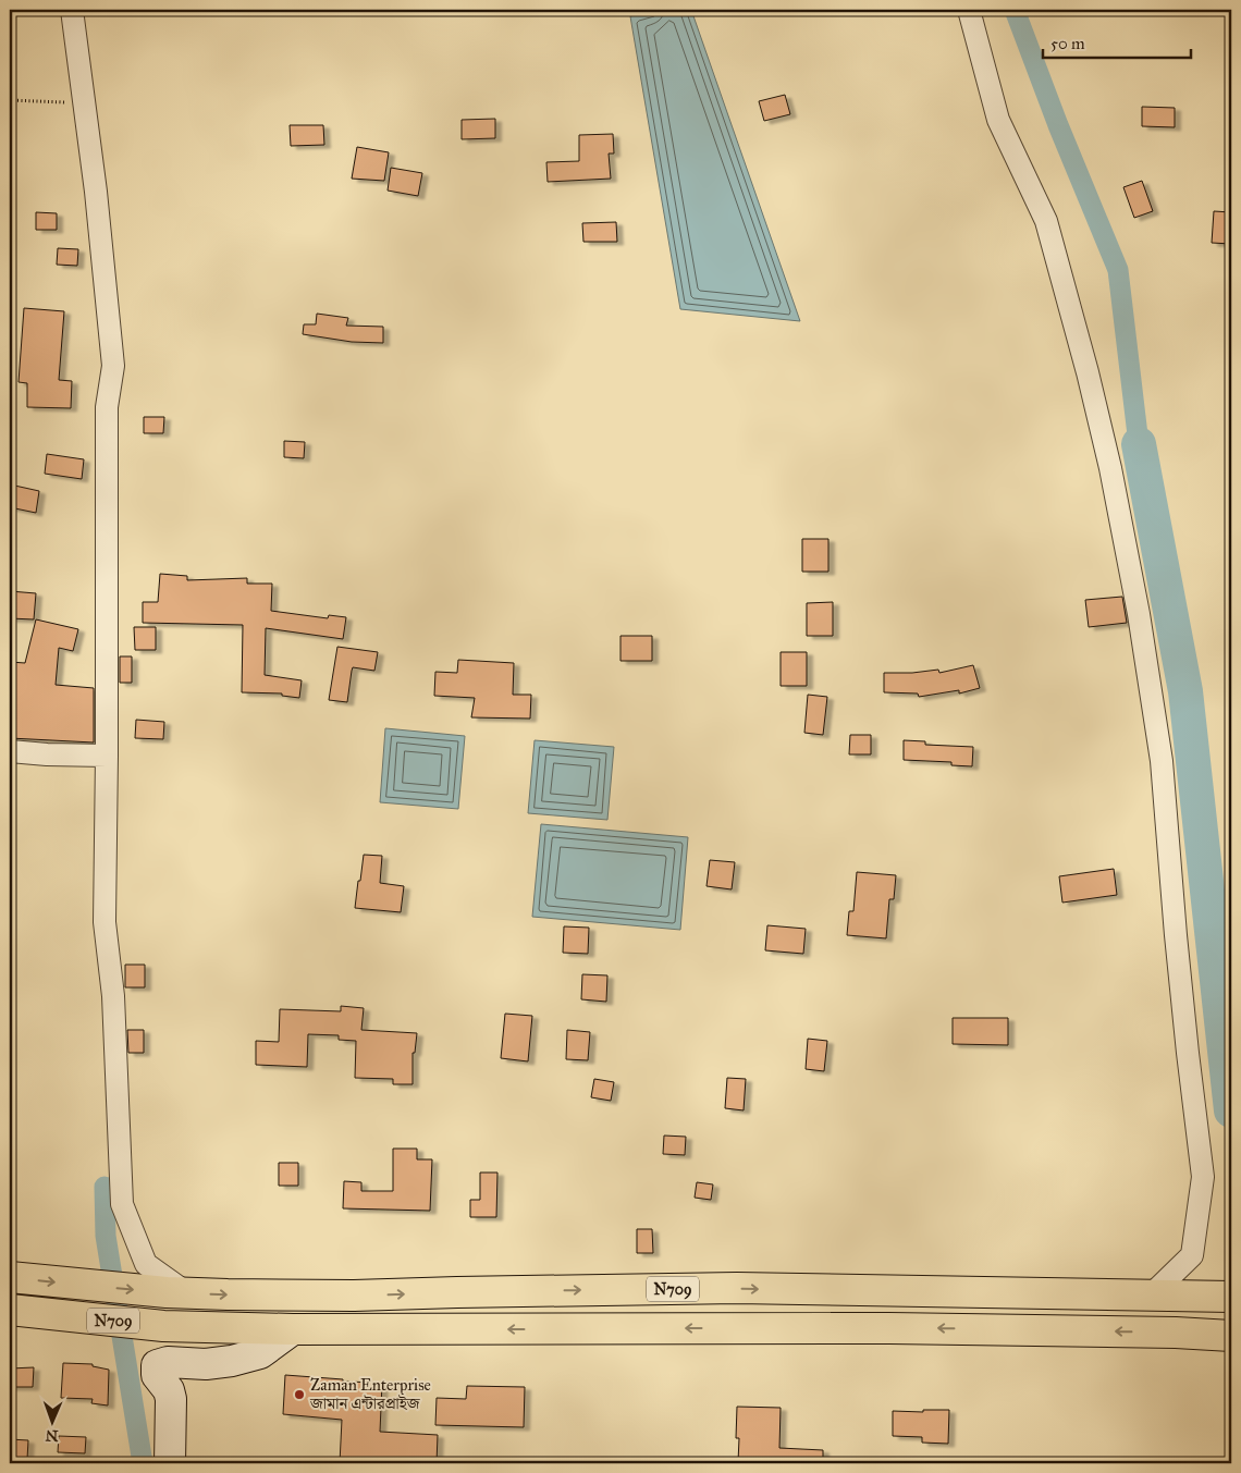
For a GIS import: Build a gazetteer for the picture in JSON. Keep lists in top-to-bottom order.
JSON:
{
  "streets": {
    "highway": ["N709"]
  },
  "places": ["Zaman Enterprise জামান এন্টারপ্রাইজ"],
  "scale_bar": "50 m",
  "north": "bottom"
}
